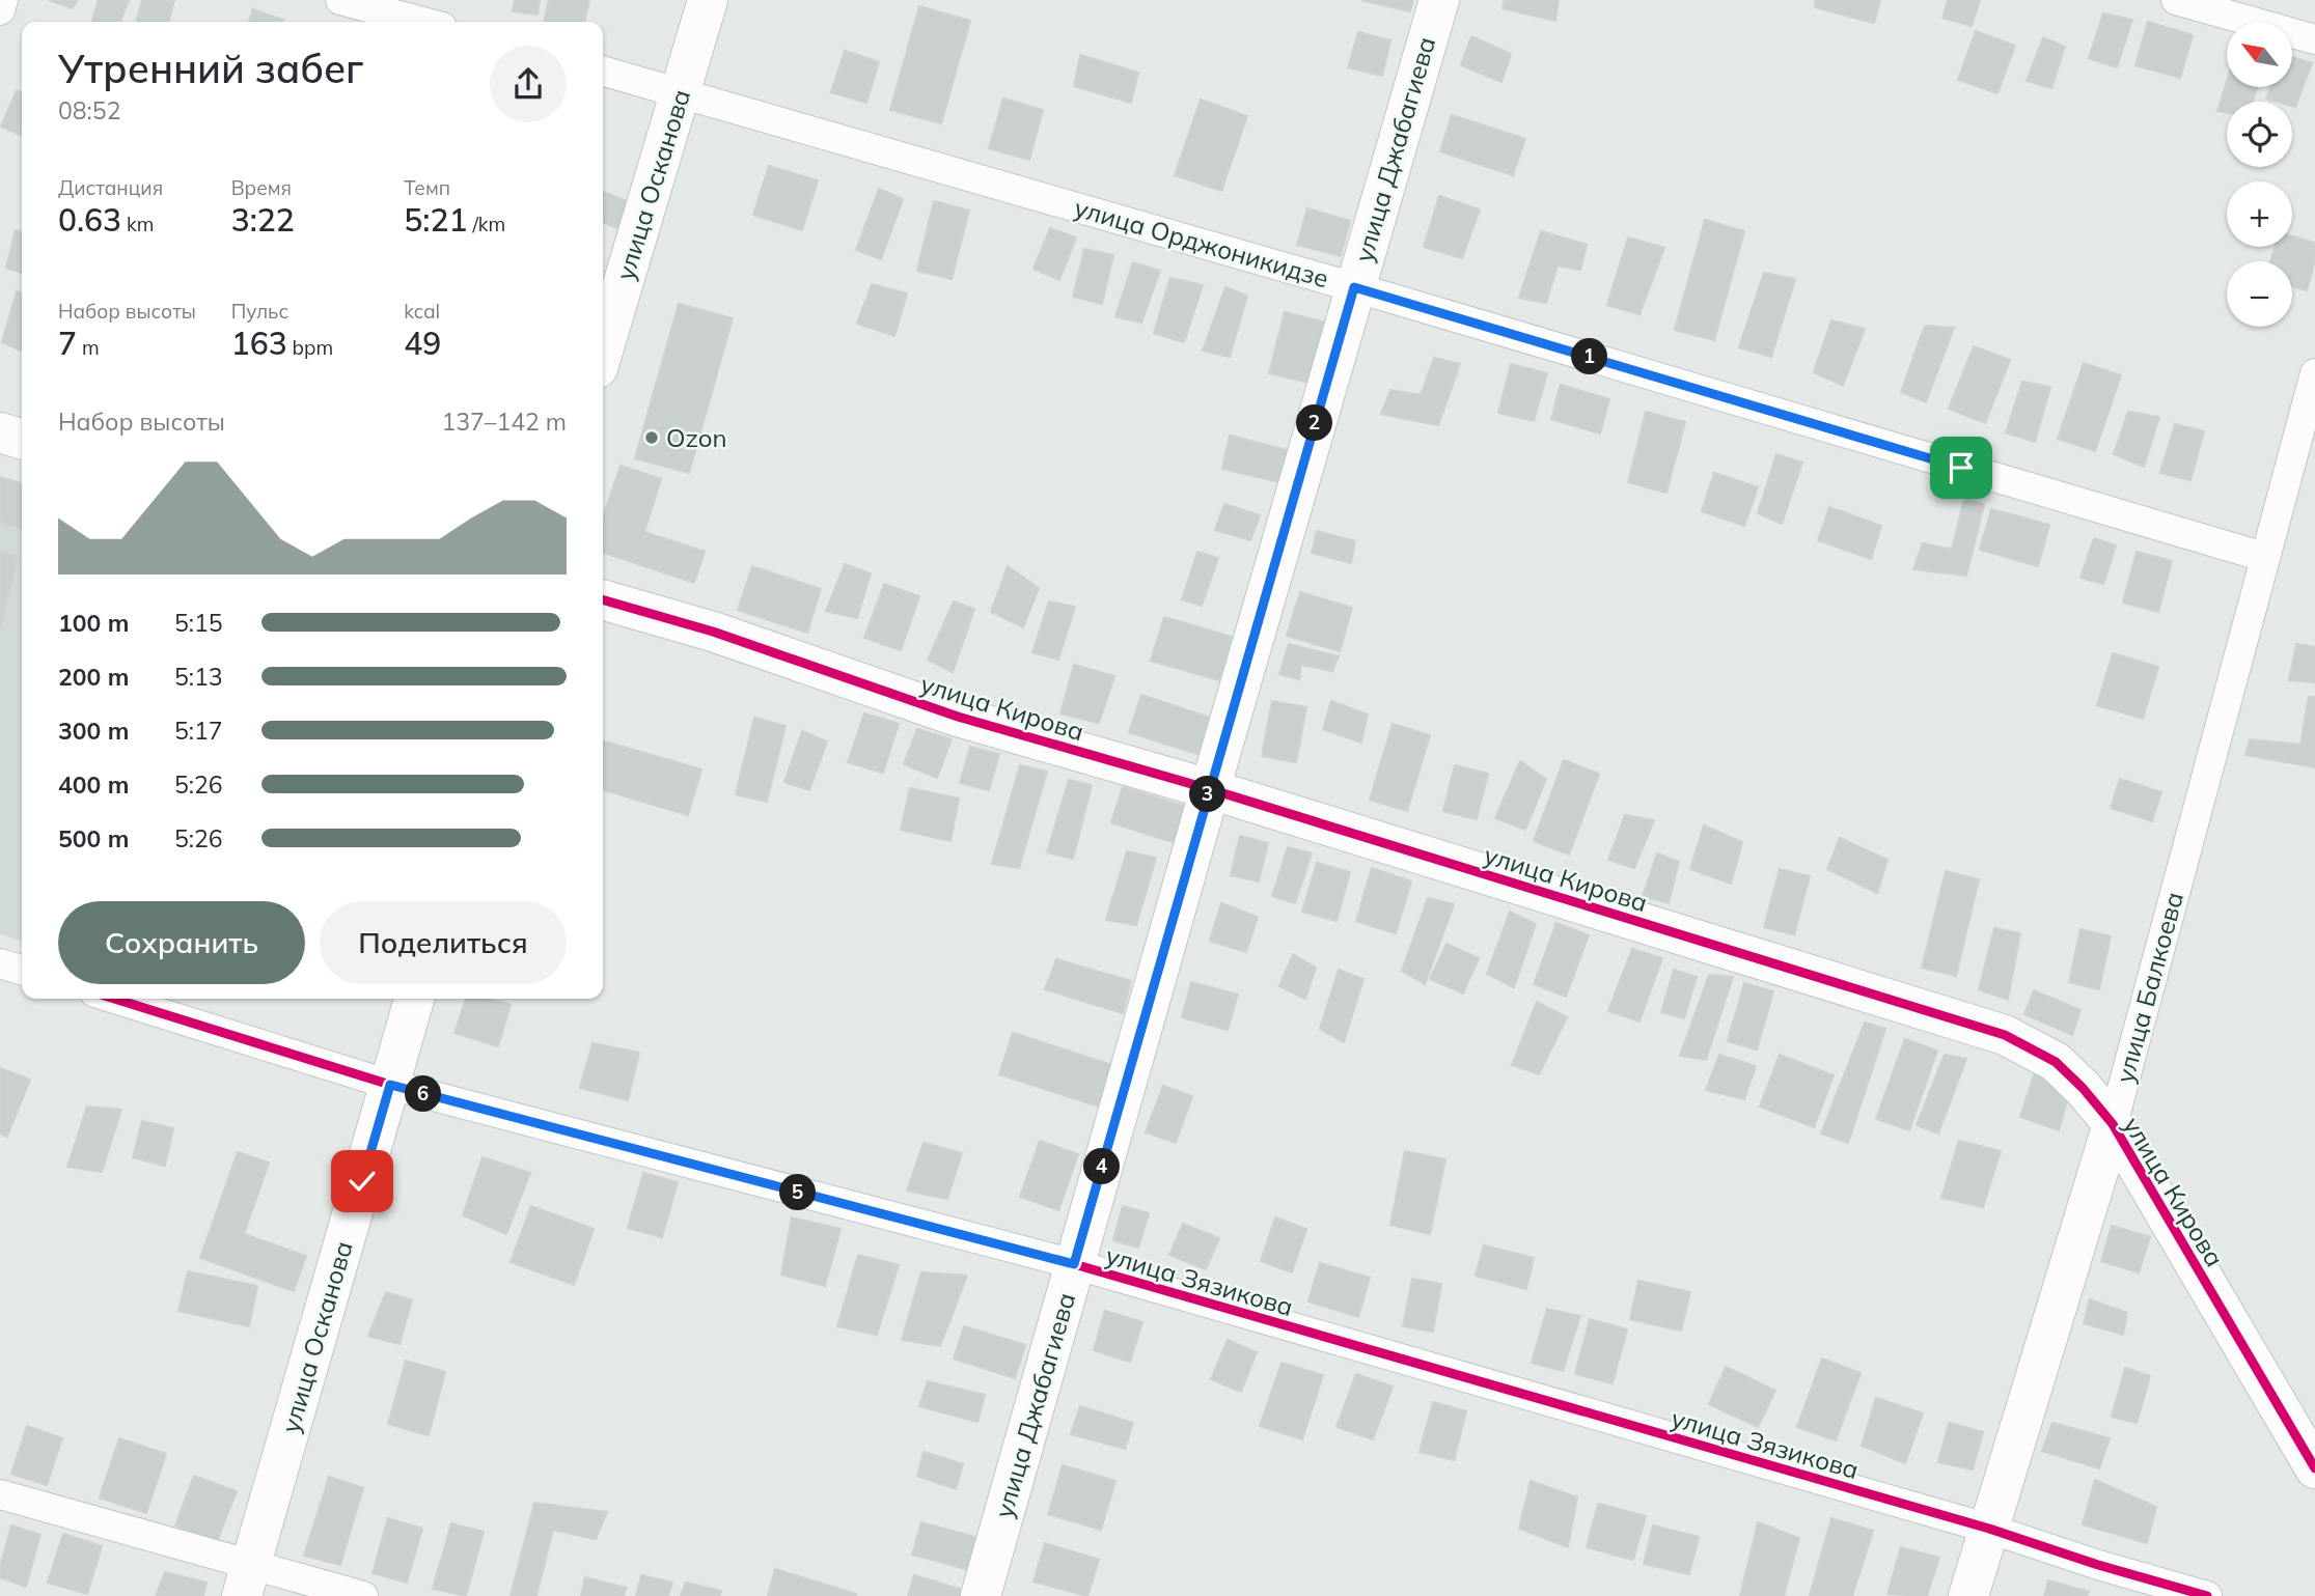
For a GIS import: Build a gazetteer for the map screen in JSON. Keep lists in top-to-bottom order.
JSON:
{
  "streets": {
    "main road": [
      "улица Джабагиева",
      "улица Осканова",
      "улица Кирова",
      "улица Балкоева"
    ],
    "street": ["улица Орджоникидзе", "улица Зязикова"]
  },
  "crossings": [
    ["улица Джабагиева", "улица Орджоникидзе"],
    ["улица Джабагиева", "улица Кирова"],
    ["улица Джабагиева", "улица Зязикова"],
    ["улица Осканова", "улица Орджоникидзе"],
    ["улица Осканова", "улица Зязикова"],
    ["улица Орджоникидзе", "улица Балкоева"],
    ["улица Кирова", "улица Балкоева"],
    ["улица Балкоева", "улица Зязикова"]
  ],
  "places": ["Ozon"],
  "north": "top left",
  "page": {
    "map_buttons": ["+", "−"],
    "heading": ["Утренний забег", "08:52"],
    "stats": [
      ["Дистанция", "0.63 km"],
      ["Время", "3:22"],
      ["Темп", "5:21 /km"],
      ["Набор высоты", "7 m"],
      ["Пульс", "163 bpm"],
      ["kcal", "49"]
    ],
    "pins": [
      "1",
      "2",
      "3",
      "6",
      "4",
      "5"
    ],
    "chart": ["Набор высоты", "137–142 m"],
    "list": [
      {
        "name": "100 m",
        "note": "5:15"
      },
      {
        "name": "200 m",
        "note": "5:13"
      },
      {
        "name": "300 m",
        "note": "5:17"
      },
      {
        "name": "400 m",
        "note": "5:26"
      },
      {
        "name": "500 m",
        "note": "5:26"
      }
    ],
    "buttons": ["Сохранить", "Поделиться"]
  }
}
